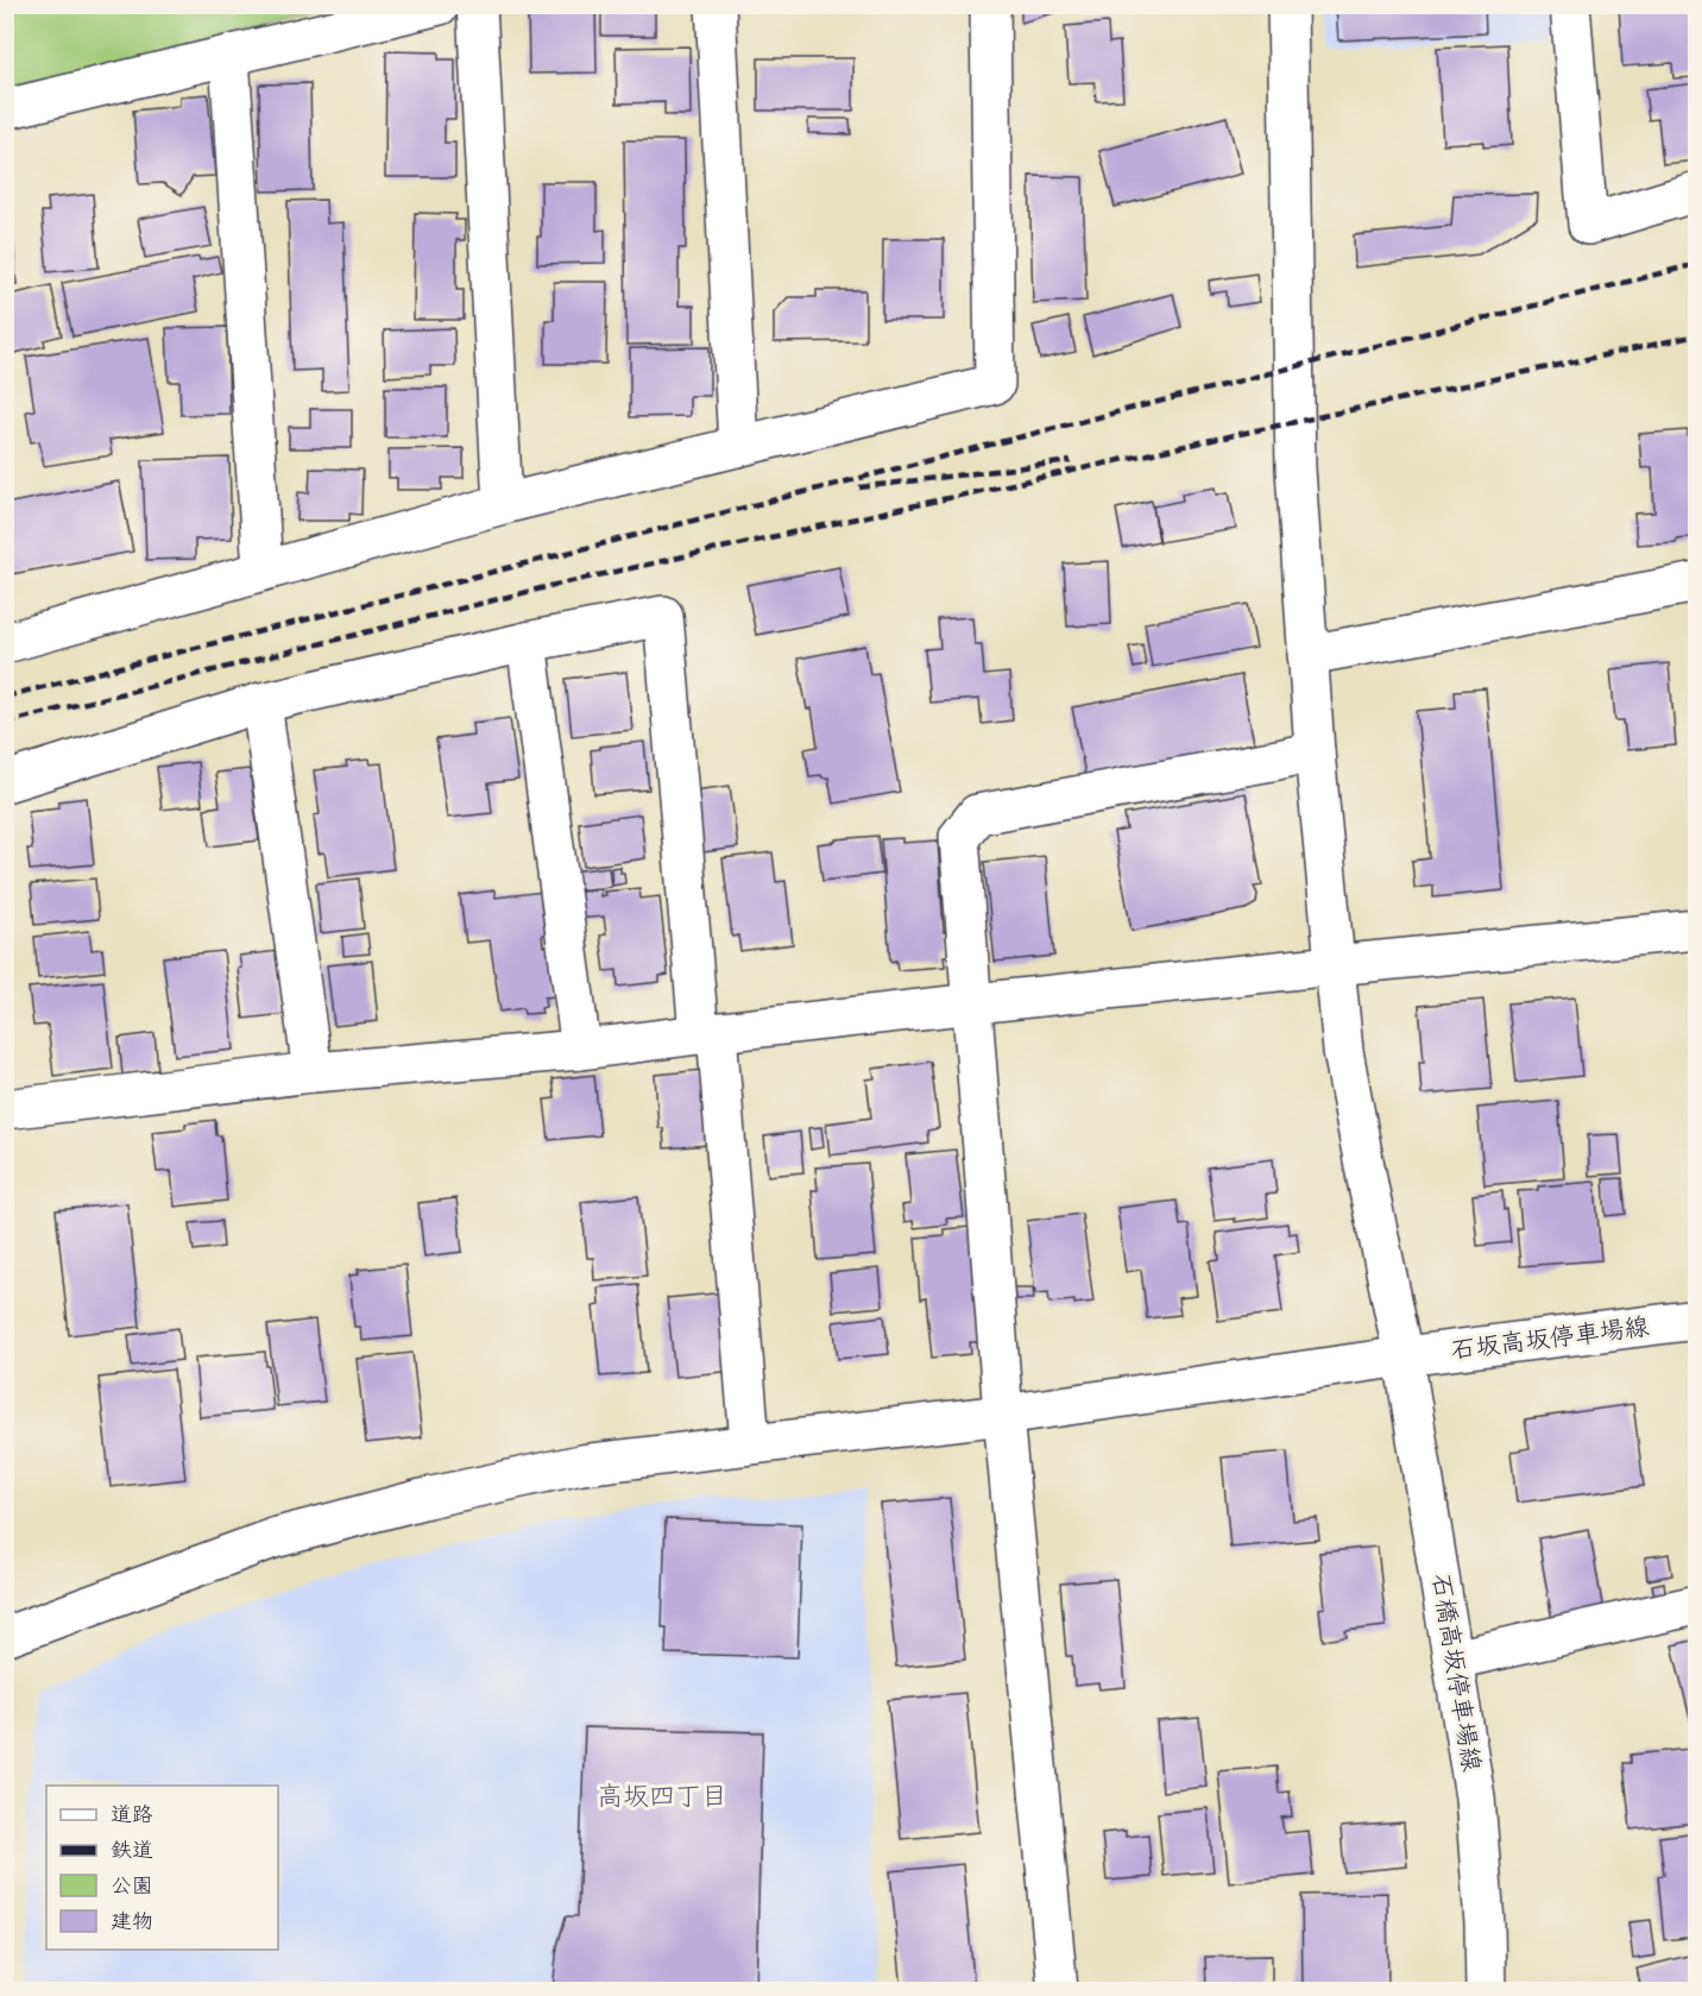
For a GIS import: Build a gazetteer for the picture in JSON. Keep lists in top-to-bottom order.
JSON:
{
  "streets": {
    "street": ["石坂高坂停車場線", "石橋高坂停車場線"]
  },
  "crossings": [
    ["石坂高坂停車場線", "石橋高坂停車場線"]
  ],
  "districts": ["高坂四丁目"],
  "legend": [
    "道路",
    "鉄道",
    "公園",
    "建物"
  ]
}
